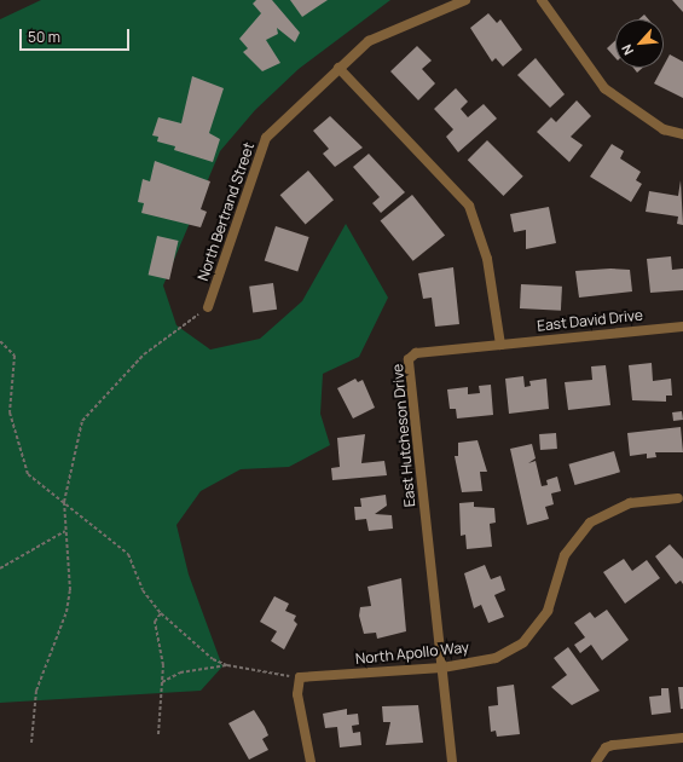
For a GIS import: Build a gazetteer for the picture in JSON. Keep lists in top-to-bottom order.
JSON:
{
  "streets": {
    "street": [
      "North Bertrand Street",
      "East David Drive",
      "East Hutcheson Drive",
      "North Apollo Way"
    ]
  },
  "crossings": [
    ["East David Drive", "East Hutcheson Drive"],
    ["East Hutcheson Drive", "North Apollo Way"]
  ],
  "scale_bar": "50 m",
  "north": "bottom left"
}
